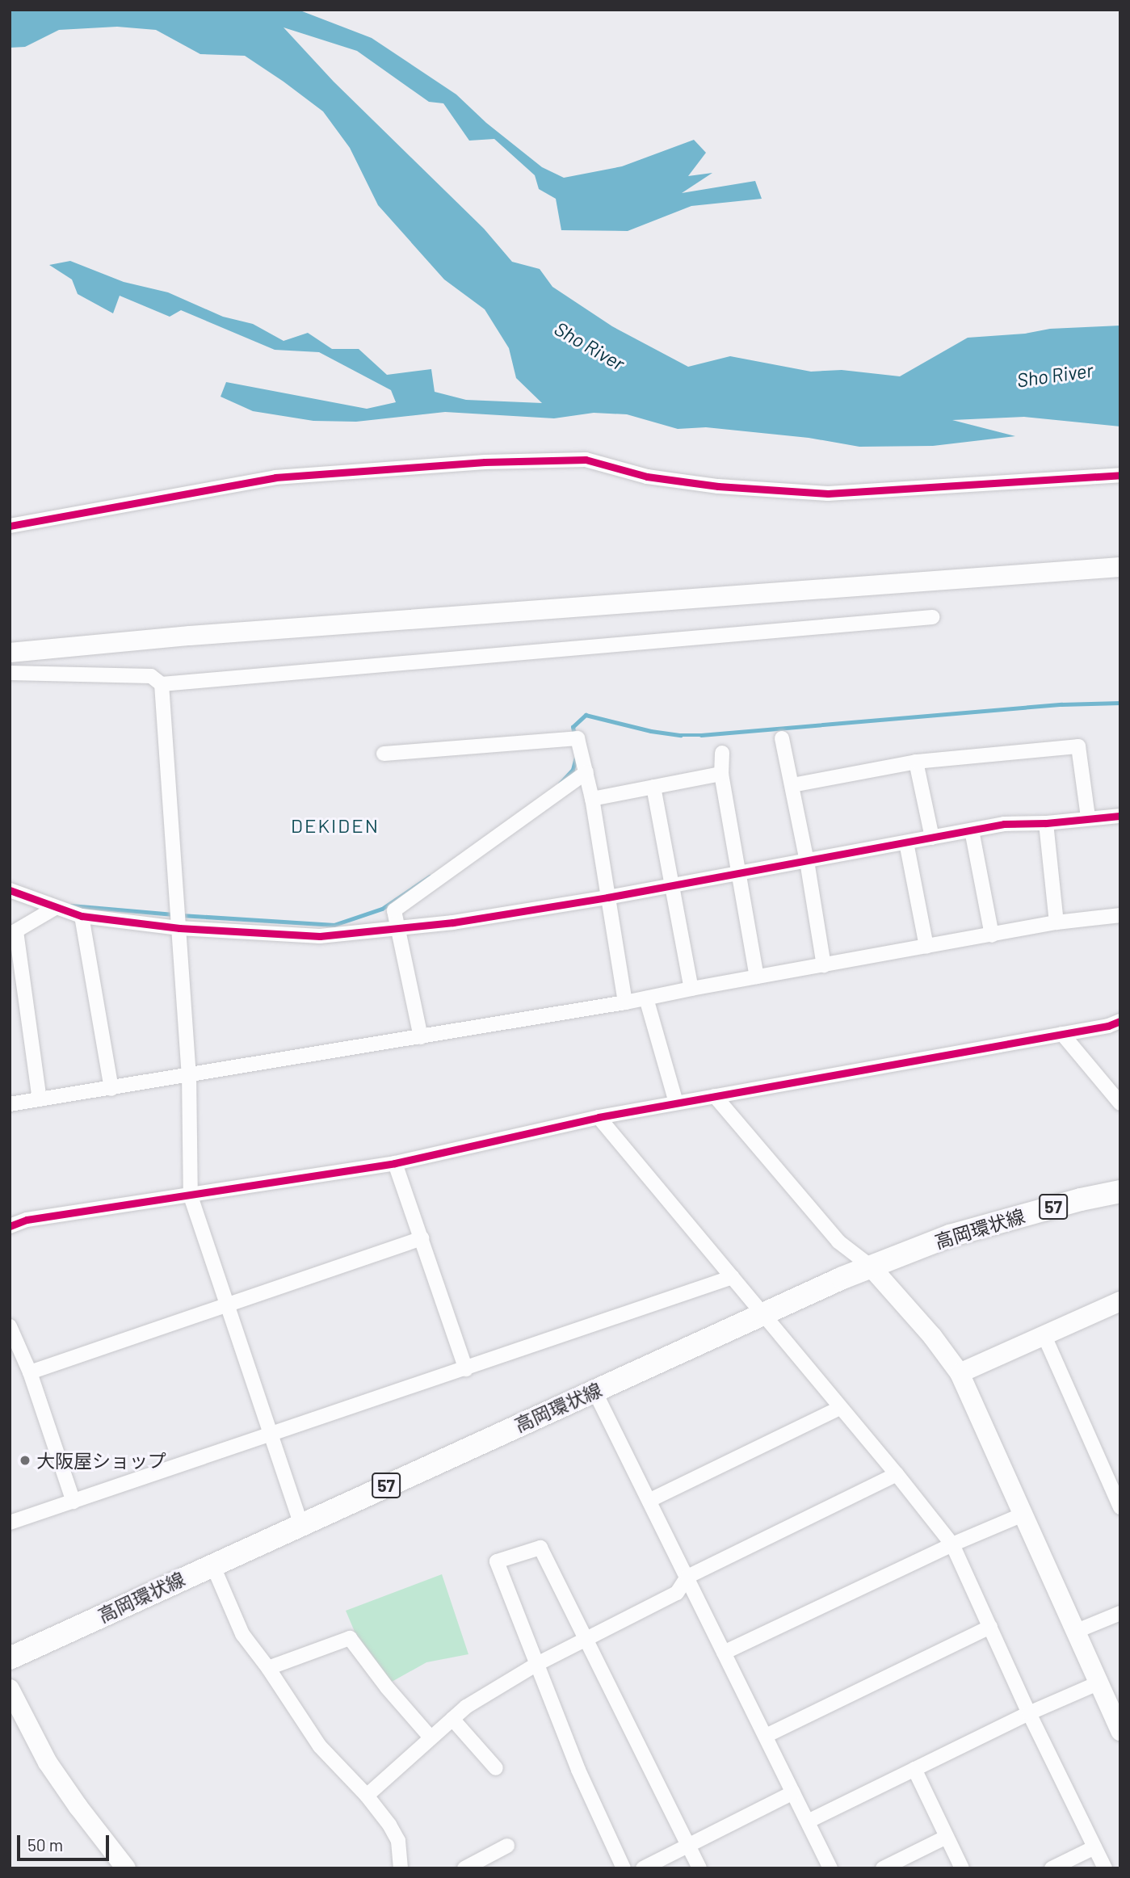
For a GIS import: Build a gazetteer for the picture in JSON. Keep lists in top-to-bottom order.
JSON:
{
  "streets": {
    "main road": ["57", "高岡環状線"]
  },
  "districts": ["DEKIDEN"],
  "water": ["Sho River"],
  "places": ["大阪屋ショップ"],
  "scale_bar": "50 m"
}
